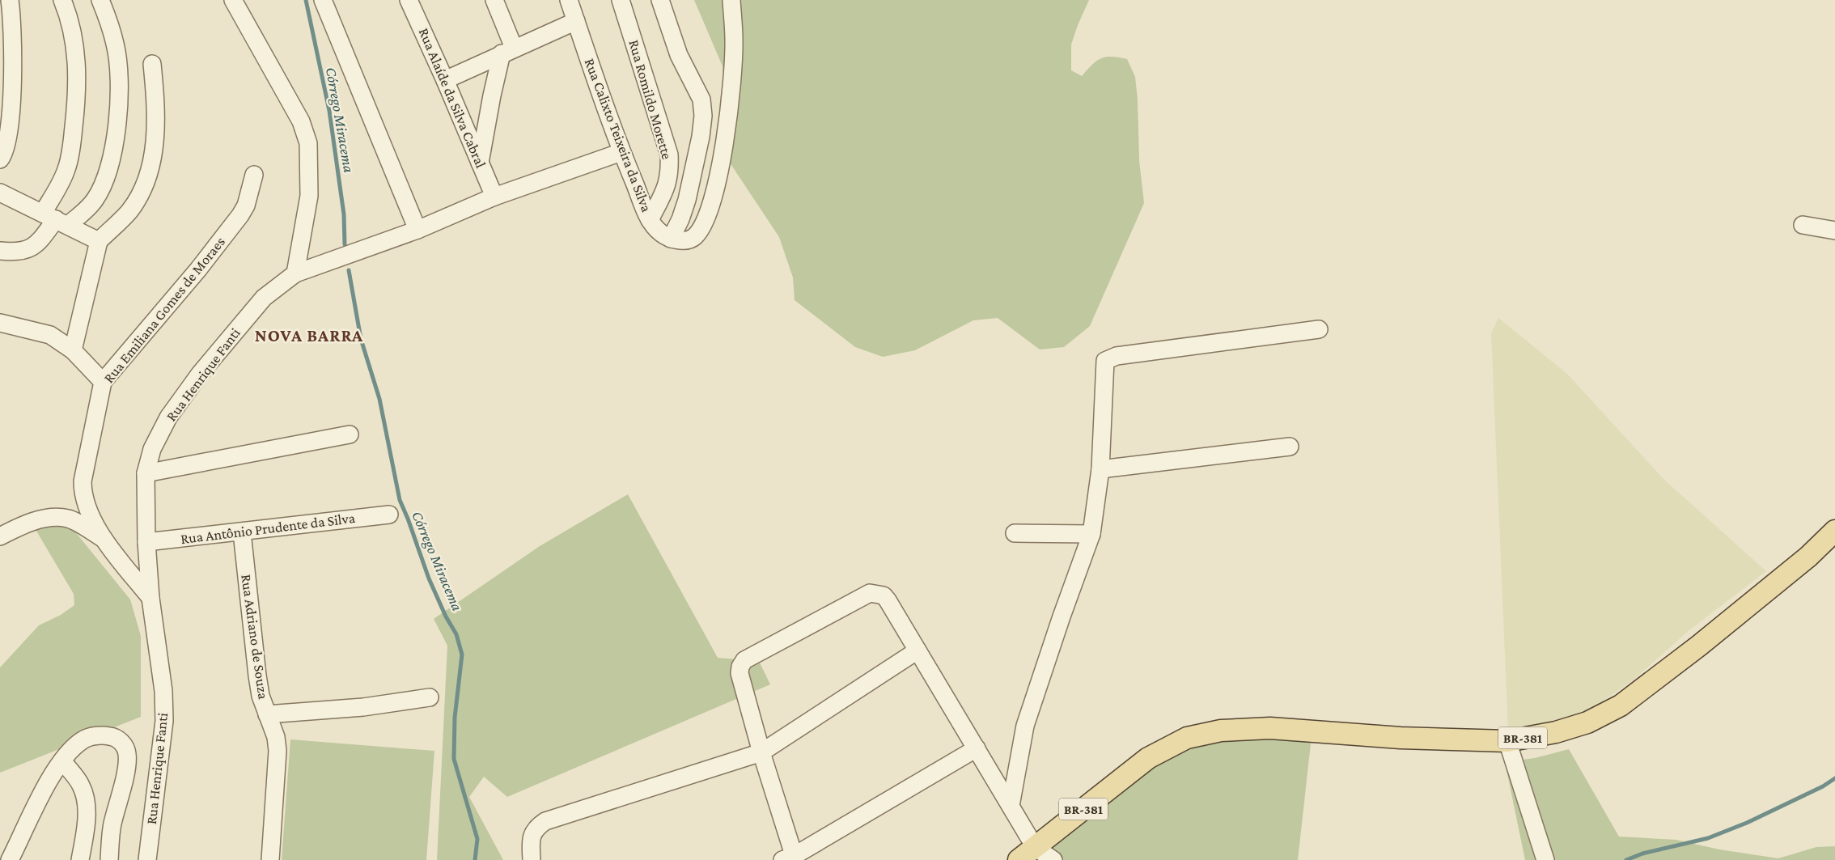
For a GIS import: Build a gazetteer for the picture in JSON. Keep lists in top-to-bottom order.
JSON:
{
  "streets": {
    "main road": ["BR-381"],
    "street": [
      "Rua Alaíde da Silva Cabral",
      "Rua Romildo Morette",
      "Rua Calixto Teixeira da Silva",
      "Rua Emiliana Gomes de Moraes",
      "Rua Henrique Fanti",
      "Rua Antônio Prudente da Silva",
      "Rua Adriano de Souza"
    ]
  },
  "crossings": [
    ["Rua Alaíde da Silva Cabral", "Rua Henrique Fanti"],
    ["Rua Romildo Morette", "Rua Calixto Teixeira da Silva"],
    ["Rua Calixto Teixeira da Silva", "Rua Henrique Fanti"],
    ["Rua Emiliana Gomes de Moraes", "Rua Henrique Fanti"],
    ["Rua Henrique Fanti", "Rua Antônio Prudente da Silva"],
    ["Rua Antônio Prudente da Silva", "Rua Adriano de Souza"]
  ],
  "districts": ["NOVA BARRA"],
  "water": ["Córrego Miracema"]
}
